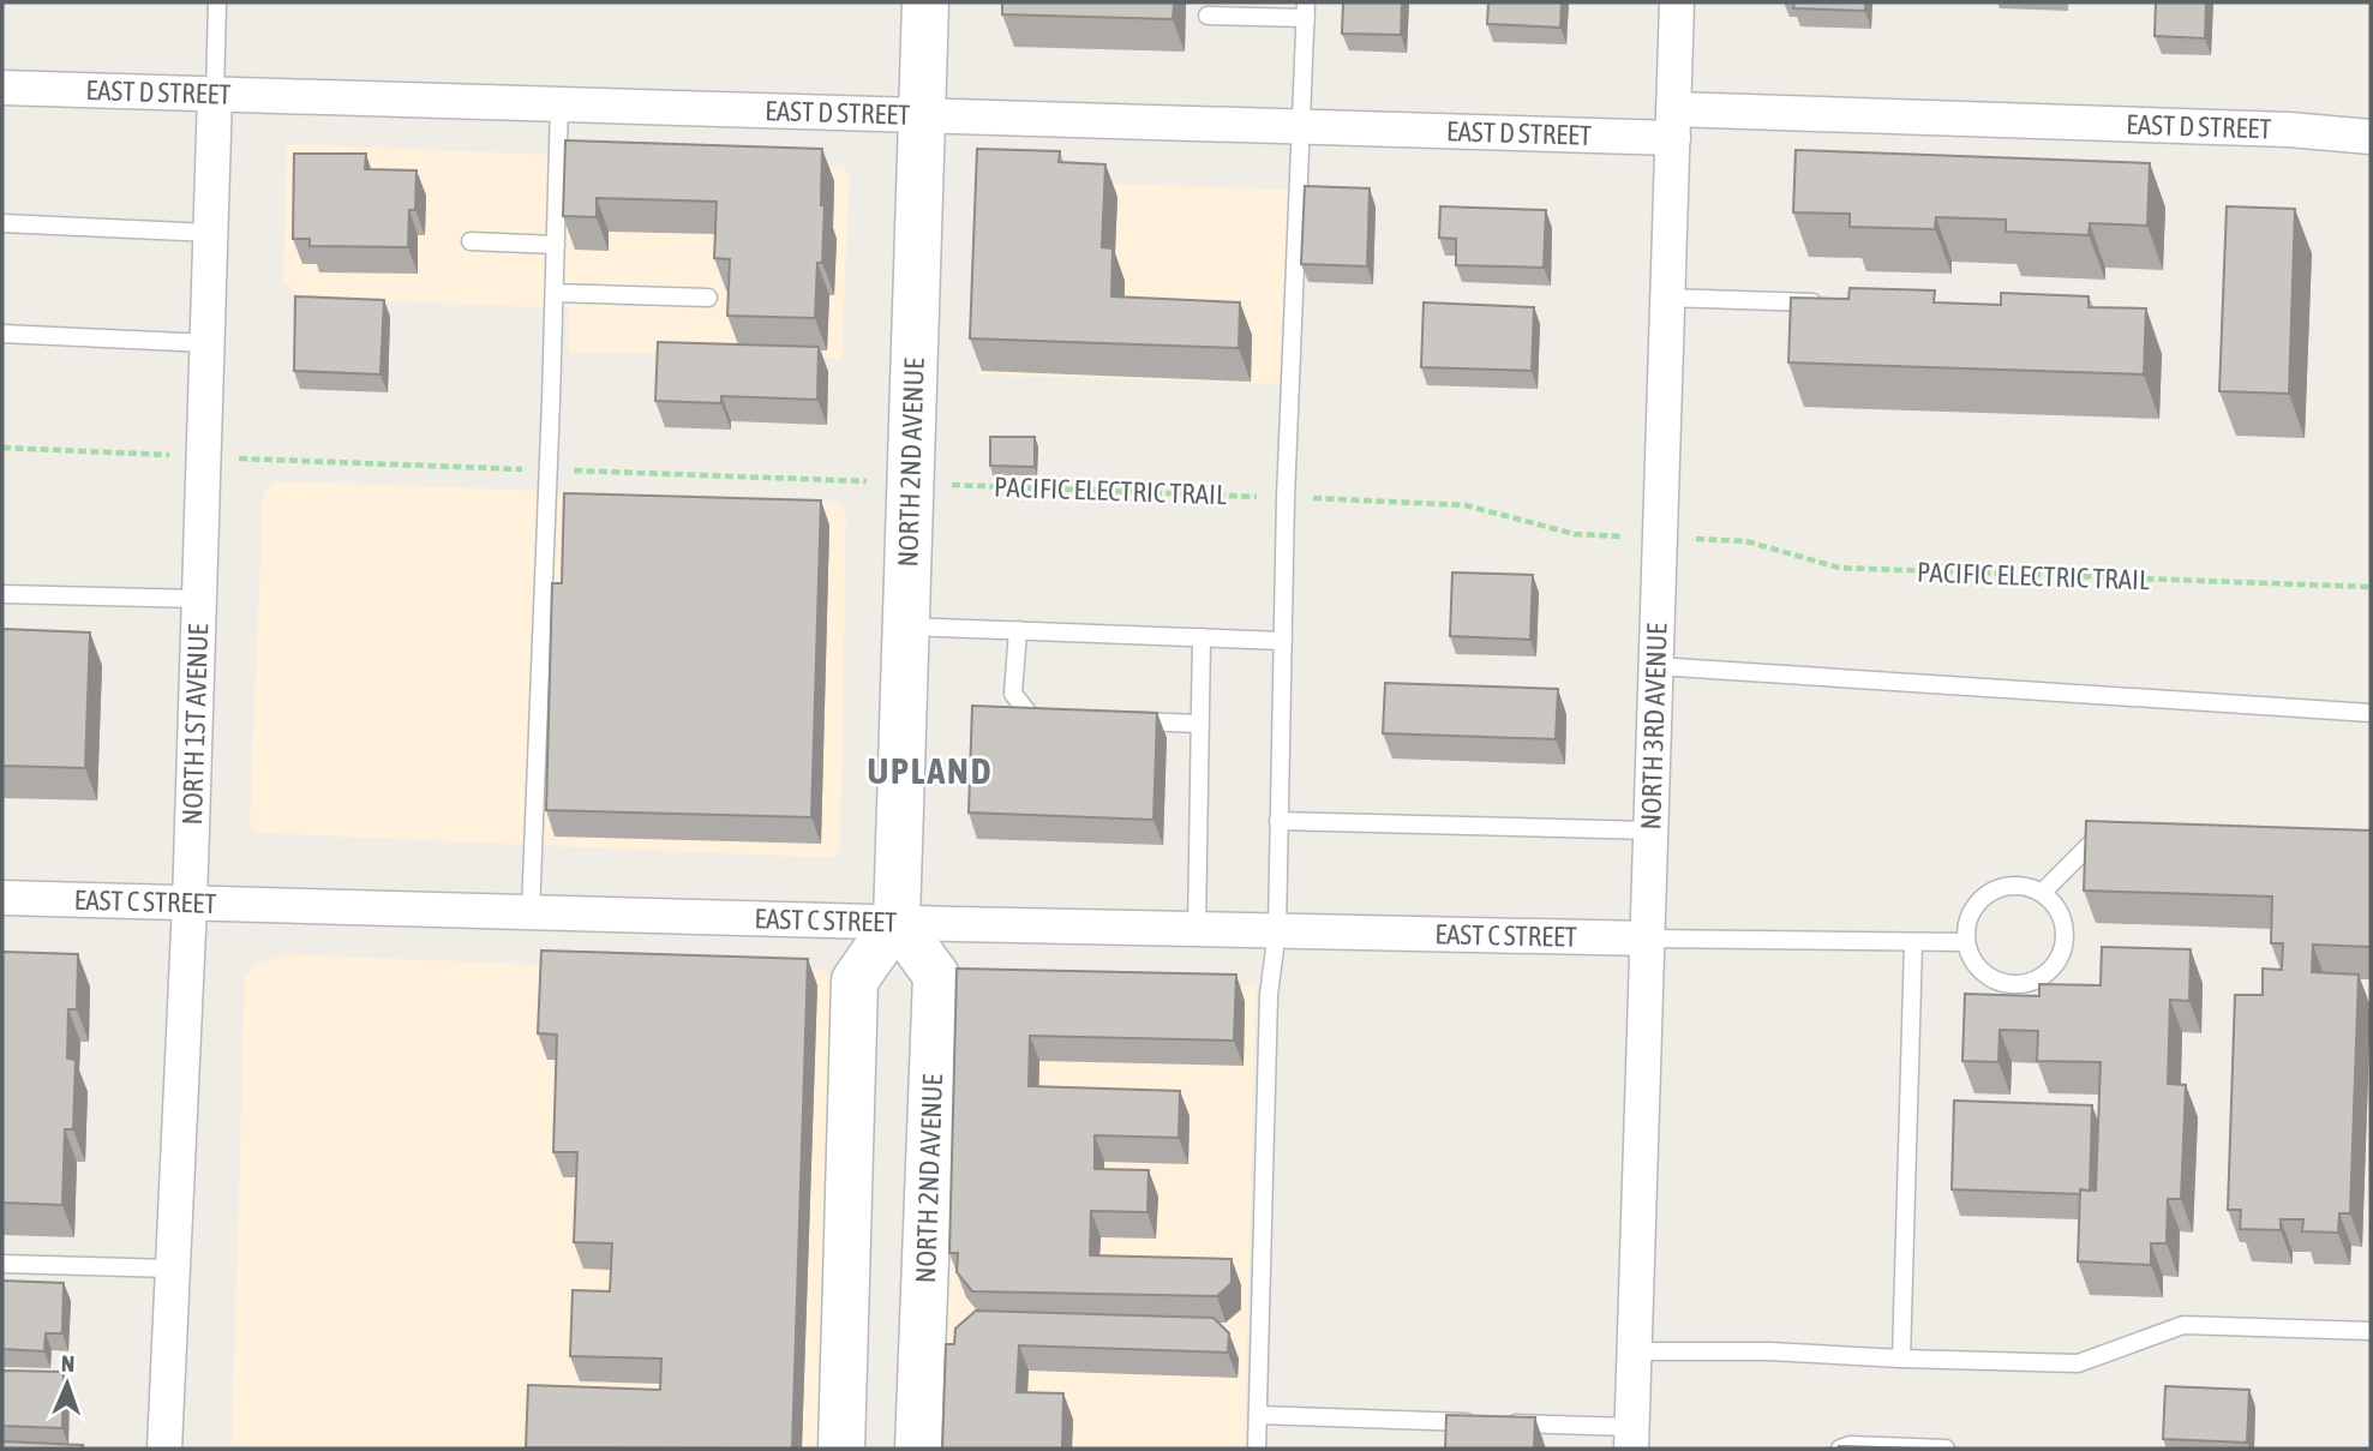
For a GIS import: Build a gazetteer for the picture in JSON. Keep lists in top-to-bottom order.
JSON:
{
  "streets": {
    "street": [
      "EAST D STREET",
      "NORTH 2ND AVENUE",
      "NORTH 3RD AVENUE",
      "NORTH 1ST AVENUE",
      "EAST C STREET"
    ],
    "path": ["PACIFIC ELECTRIC TRAIL"]
  },
  "crossings": [
    ["EAST D STREET", "NORTH 2ND AVENUE"],
    ["EAST D STREET", "NORTH 3RD AVENUE"],
    ["EAST D STREET", "NORTH 1ST AVENUE"],
    ["NORTH 2ND AVENUE", "EAST C STREET"],
    ["NORTH 3RD AVENUE", "EAST C STREET"],
    ["NORTH 1ST AVENUE", "EAST C STREET"]
  ],
  "districts": ["UPLAND"],
  "north": "top"
}
